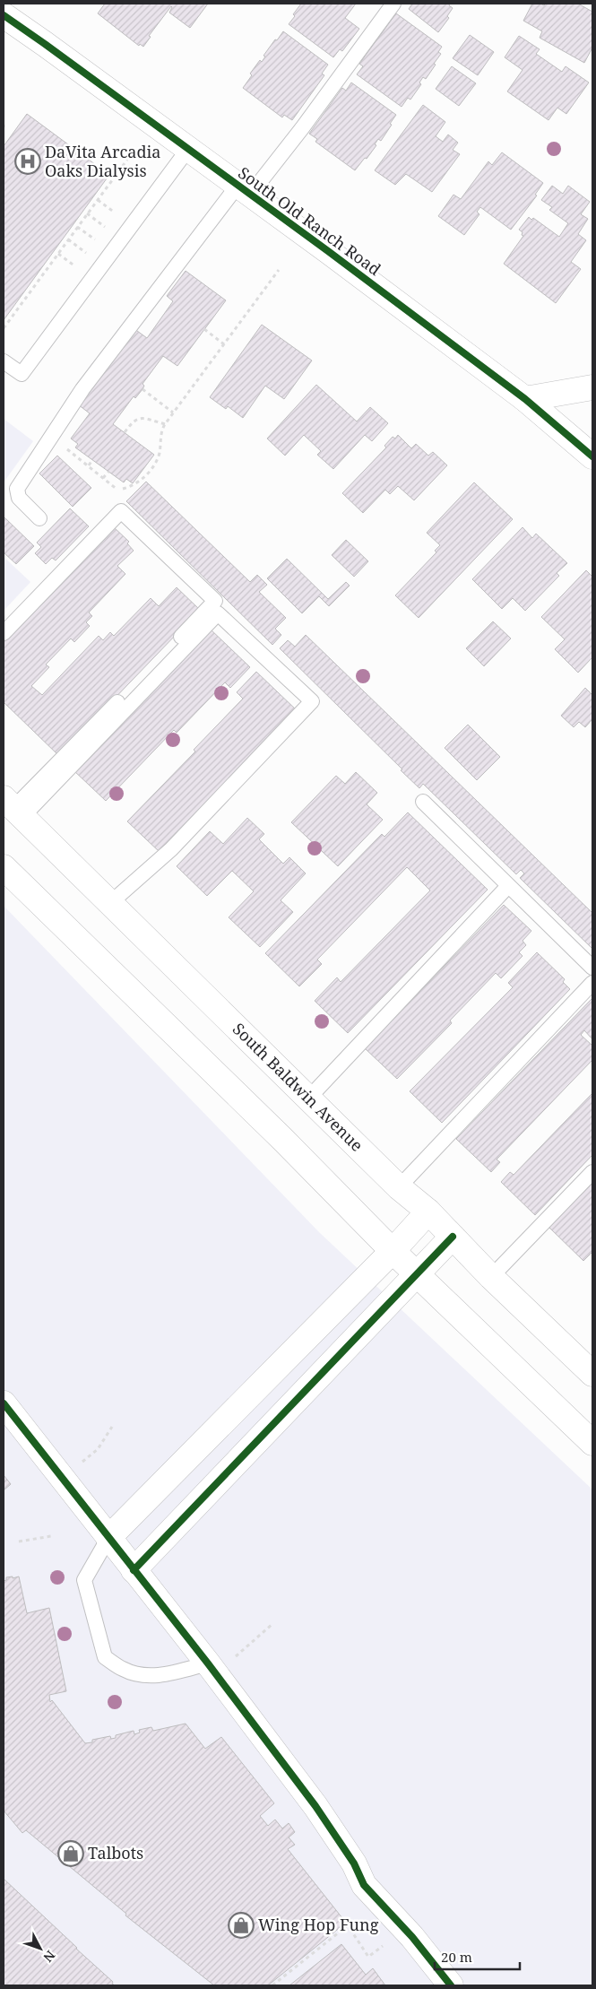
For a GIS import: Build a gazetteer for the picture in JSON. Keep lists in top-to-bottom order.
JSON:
{
  "streets": {
    "street": ["South Old Ranch Road", "South Baldwin Avenue"]
  },
  "places": {
    "hospital": ["DaVita Arcadia Oaks Dialysis"],
    "shop": ["Talbots", "Wing Hop Fung"]
  },
  "scale_bar": "20 m",
  "north": "bottom right"
}
